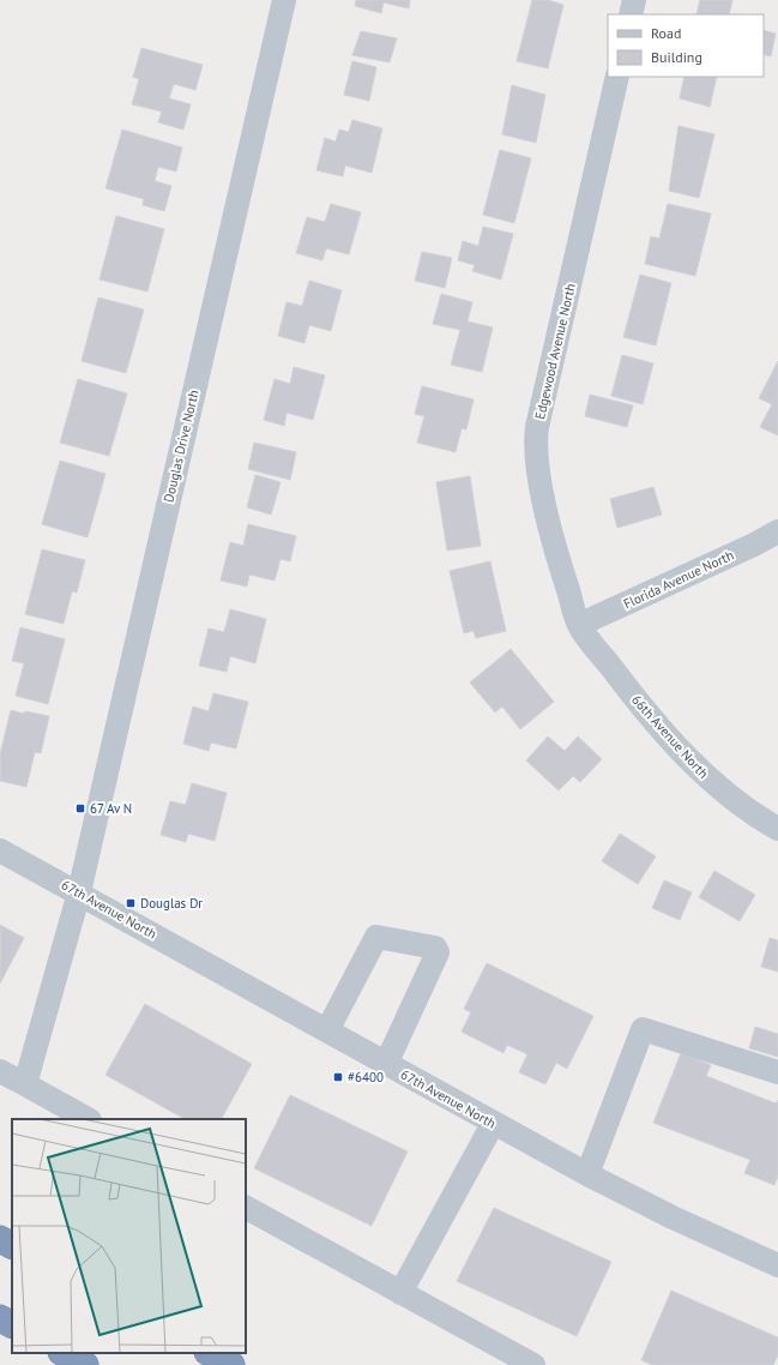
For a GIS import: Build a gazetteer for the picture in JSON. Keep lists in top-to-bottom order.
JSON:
{
  "streets": {
    "street": [
      "Edgewood Avenue North",
      "Douglas Drive North",
      "Florida Avenue North",
      "66th Avenue North",
      "67th Avenue North"
    ]
  },
  "crossings": [
    ["Edgewood Avenue North", "Florida Avenue North"],
    ["Edgewood Avenue North", "66th Avenue North"],
    ["Douglas Drive North", "67th Avenue North"],
    ["Florida Avenue North", "66th Avenue North"]
  ],
  "places": {
    "transit": ["67 Av N", "Douglas Dr", "#6400"]
  },
  "legend": ["Road", "Building"]
}
